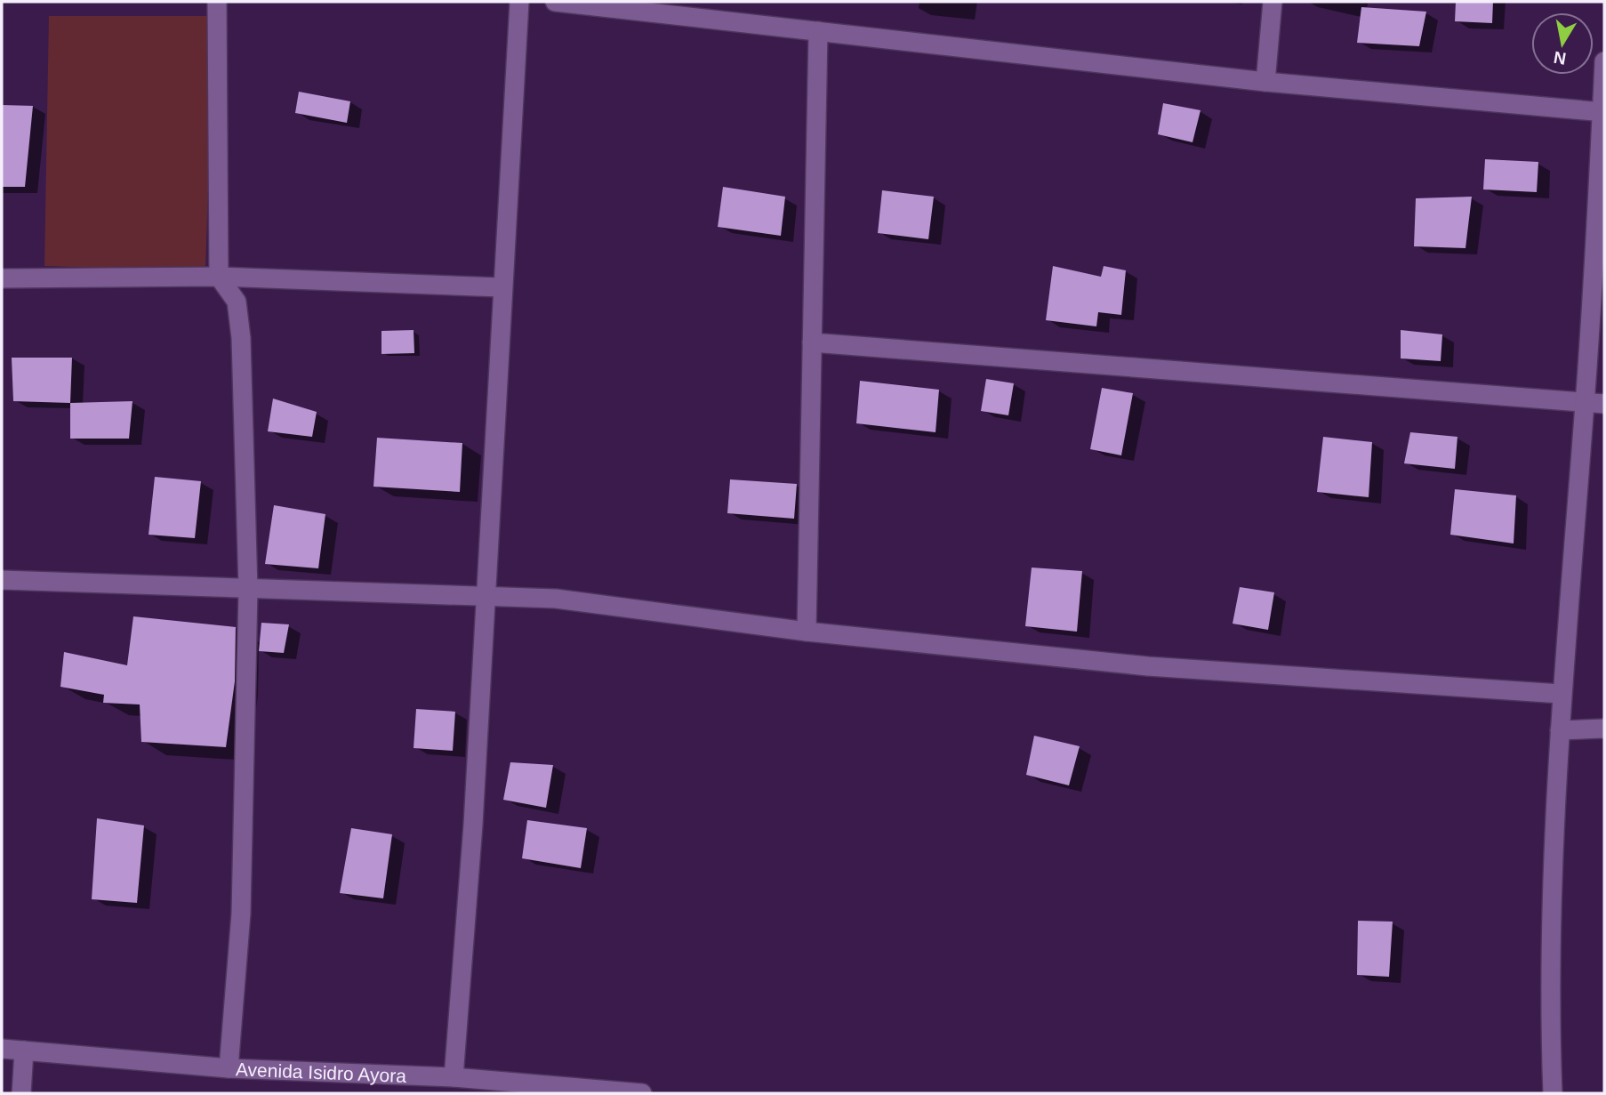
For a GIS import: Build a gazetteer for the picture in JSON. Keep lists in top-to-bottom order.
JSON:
{
  "streets": {
    "street": ["Avenida Isidro Ayora"]
  },
  "north": "bottom"
}
